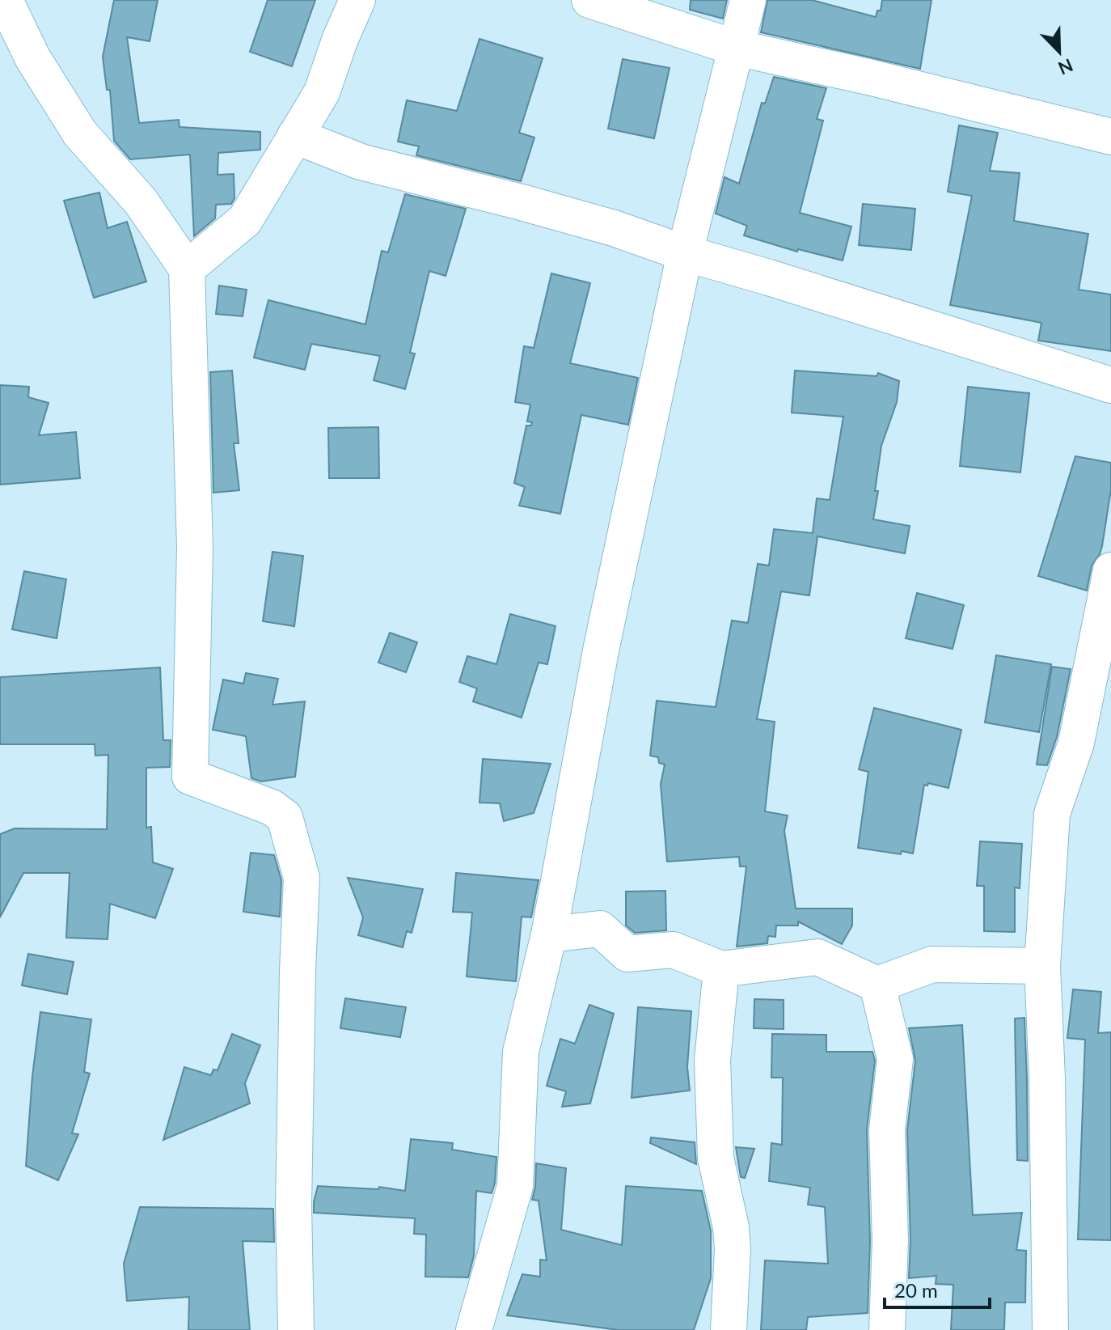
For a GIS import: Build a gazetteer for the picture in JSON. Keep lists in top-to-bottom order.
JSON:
{
  "scale_bar": "20 m",
  "north": "bottom right"
}
